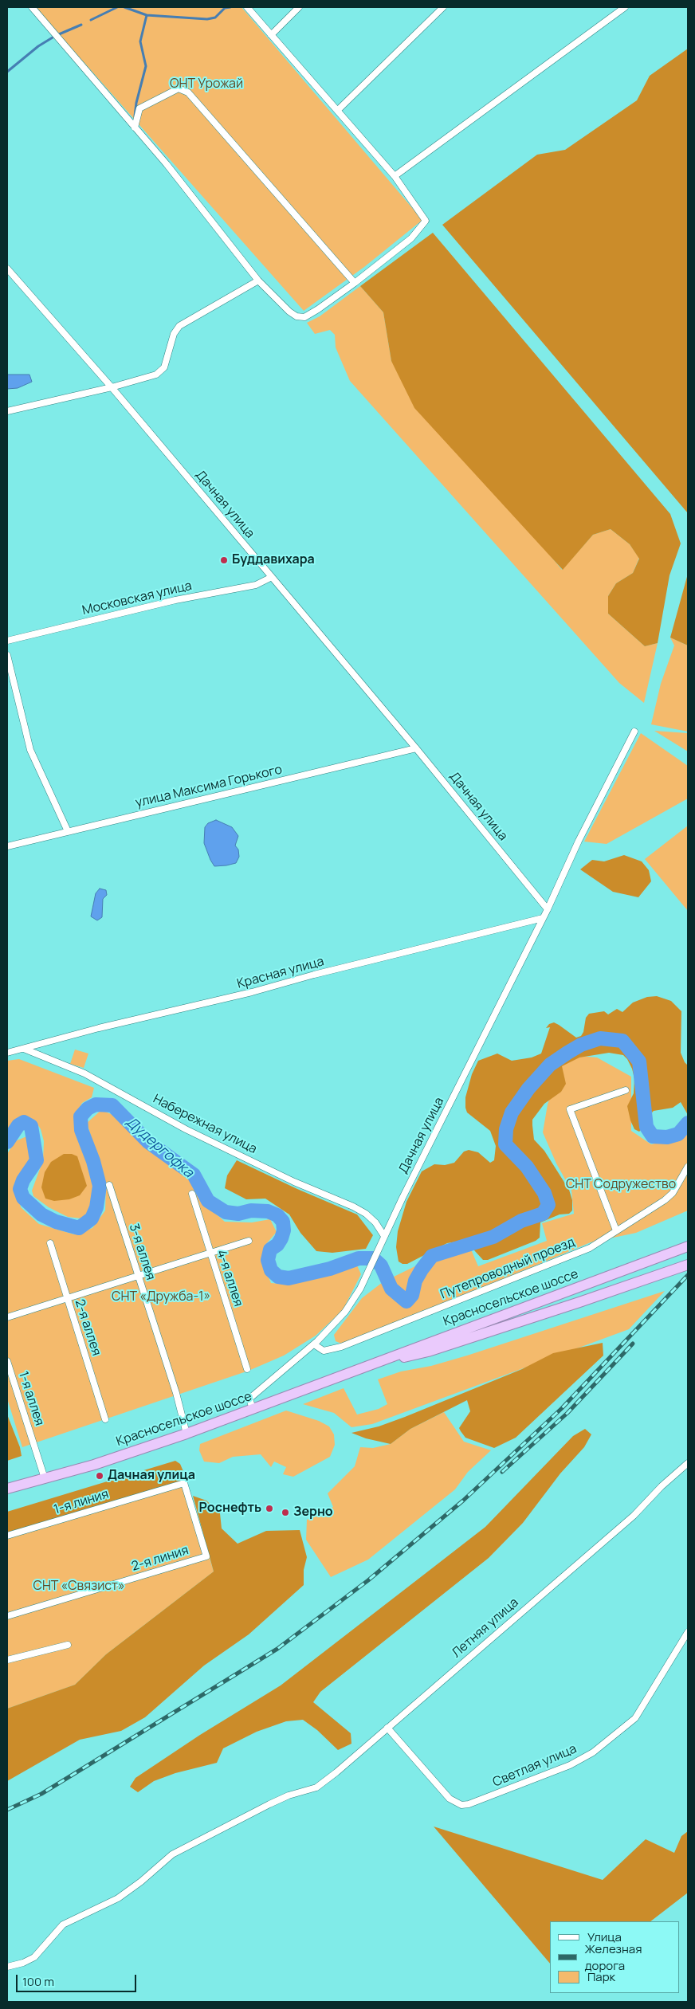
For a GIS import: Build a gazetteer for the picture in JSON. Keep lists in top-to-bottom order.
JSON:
{
  "streets": {
    "highway": ["Красносельское шоссе"],
    "street": [
      "Дачная улица",
      "Московская улица",
      "улица Максима Горького",
      "Красная улица",
      "Набережная улица",
      "3-я аллея",
      "Путепроводный проезд",
      "4-я аллея",
      "2-я аллея",
      "1-я аллея",
      "1-я линия",
      "2-я линия",
      "Летняя улица",
      "Светлая улица"
    ]
  },
  "crossings": [
    ["Дачная улица", "Московская улица"],
    ["Дачная улица", "улица Максима Горького"],
    ["Дачная улица", "Красная улица"],
    ["Дачная улица", "Набережная улица"],
    ["Дачная улица", "Путепроводный проезд"],
    ["Дачная улица", "Красносельское шоссе"],
    ["Красная улица", "Набережная улица"],
    ["3-я аллея", "Красносельское шоссе"],
    ["Красносельское шоссе", "1-я аллея"],
    ["1-я линия", "2-я линия"],
    ["Летняя улица", "Светлая улица"]
  ],
  "water": ["Дудергофка"],
  "parks": [
    "ОНТ Урожай",
    "СНТ Содружество",
    "СНТ «Дружба-1»",
    "СНТ «Связист»"
  ],
  "places": [
    "Буддавихара",
    "Дачная улица",
    "Роснефть",
    "Зерно"
  ],
  "legend": ["Улица", "Железная дорога", "Парк"],
  "scale_bar": "100 m"
}
